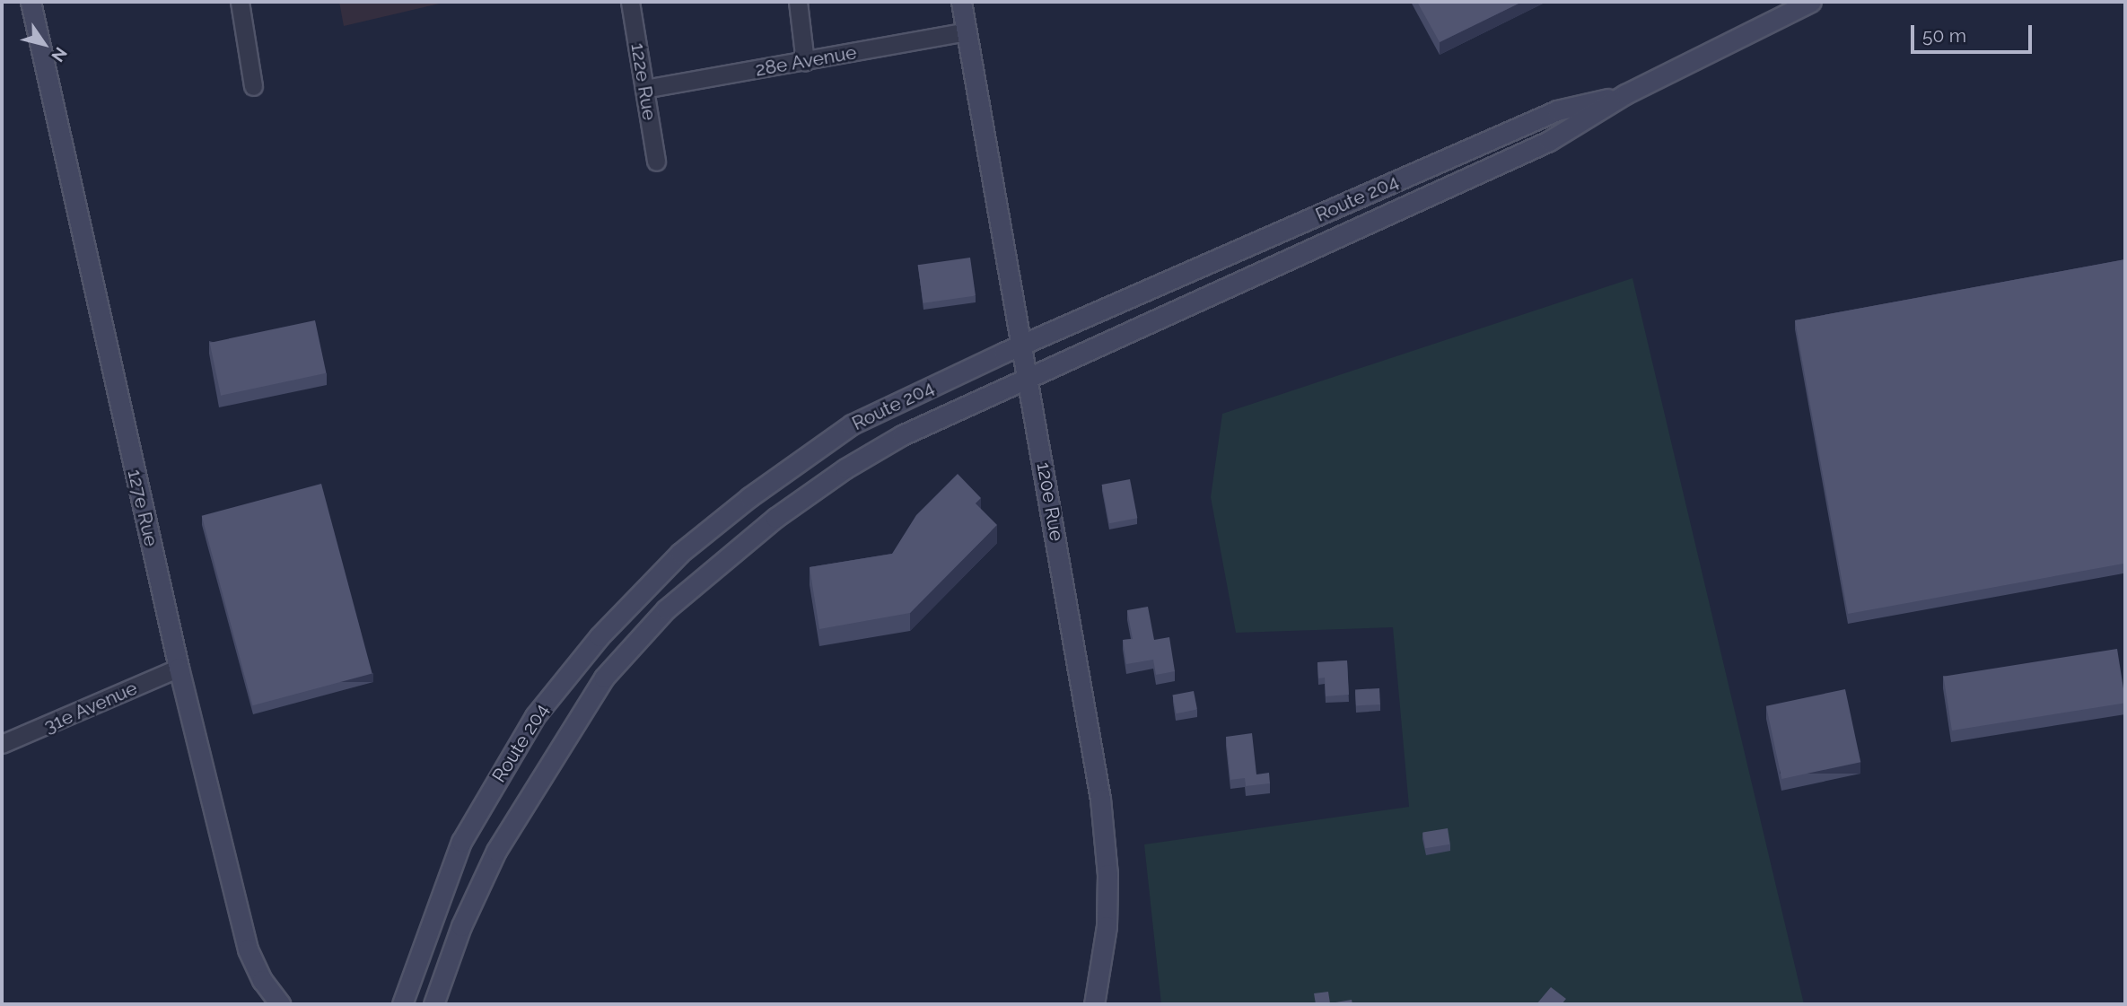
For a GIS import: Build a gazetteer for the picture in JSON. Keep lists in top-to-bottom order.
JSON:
{
  "streets": {
    "main road": ["Route 204", "120e Rue", "127e Rue"],
    "street": ["28e Avenue", "122e Rue", "31e Avenue"]
  },
  "crossings": [
    ["28e Avenue", "122e Rue"],
    ["28e Avenue", "120e Rue"],
    ["Route 204", "120e Rue"],
    ["127e Rue", "31e Avenue"]
  ],
  "scale_bar": "50 m",
  "north": "bottom right"
}
